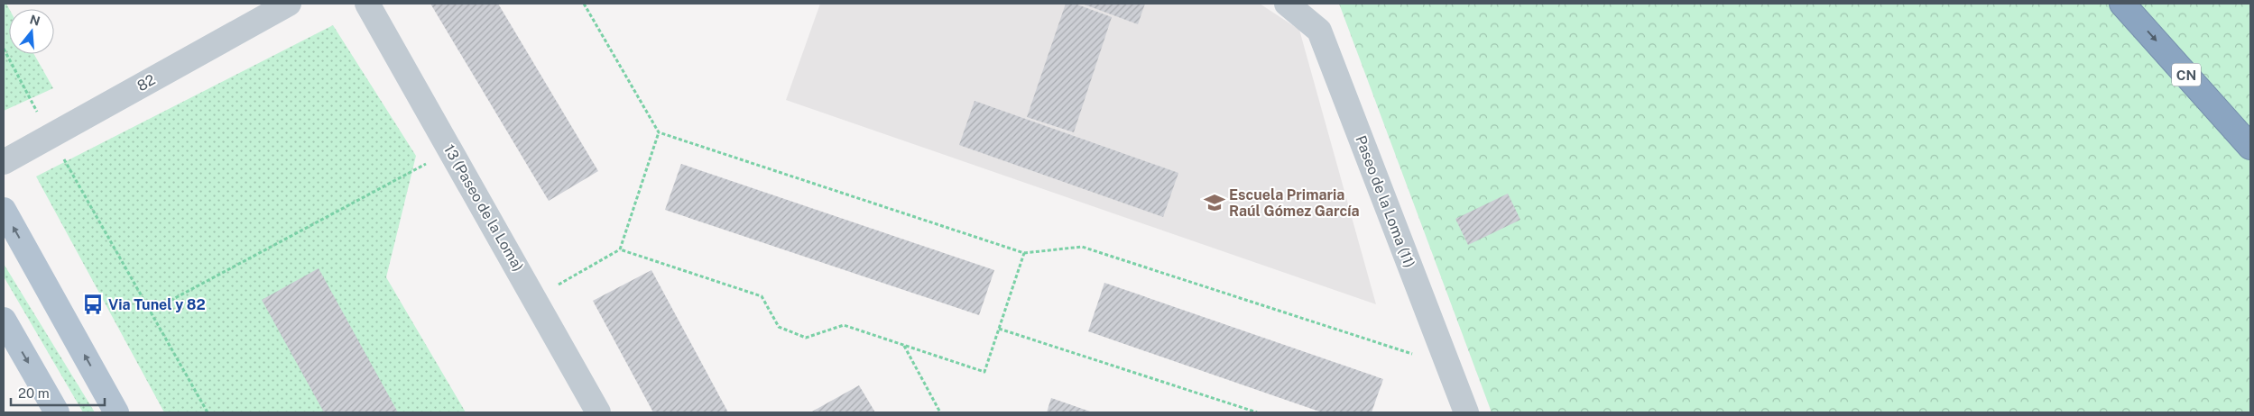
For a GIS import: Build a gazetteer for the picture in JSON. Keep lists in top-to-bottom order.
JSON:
{
  "streets": {
    "highway": ["CN"],
    "street": ["82", "Paseo de la Loma (11)", "13 (Paseo de la Loma)"]
  },
  "places": {
    "school or university": ["Escuela Primaria Raúl Gómez García"],
    "bus stop": ["Via Tunel y 82"]
  },
  "scale_bar": "20 m",
  "north": "top"
}
